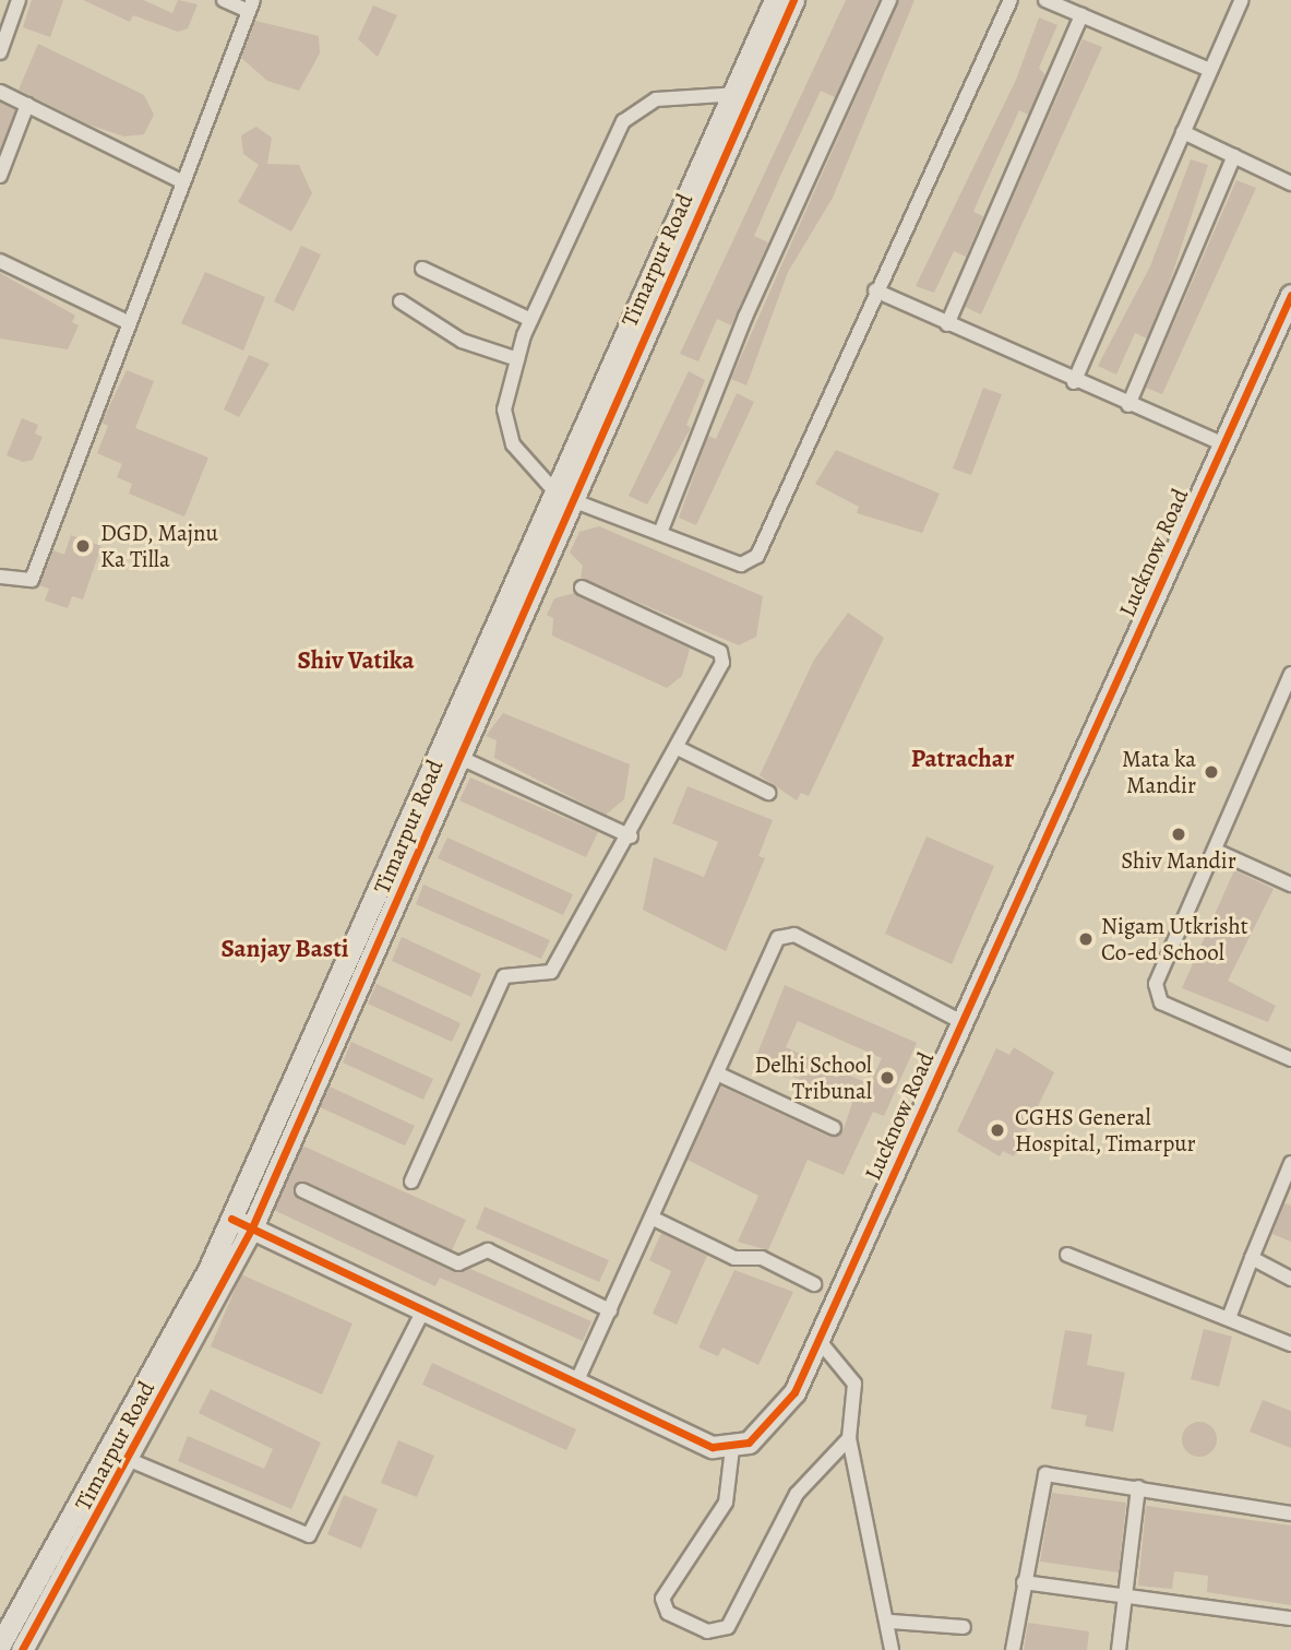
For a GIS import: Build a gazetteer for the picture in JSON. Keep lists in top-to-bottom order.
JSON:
{
  "streets": {
    "street": ["Timarpur Road", "Lucknow Road"]
  },
  "districts": ["Shiv Vatika", "Patrachar", "Sanjay Basti"],
  "places": [
    "DGD, Majnu Ka Tilla",
    "Mata ka Mandir",
    "Shiv Mandir",
    "Nigam Utkrisht Co-ed School",
    "Delhi School Tribunal",
    "CGHS General Hospital, Timarpur"
  ]
}
